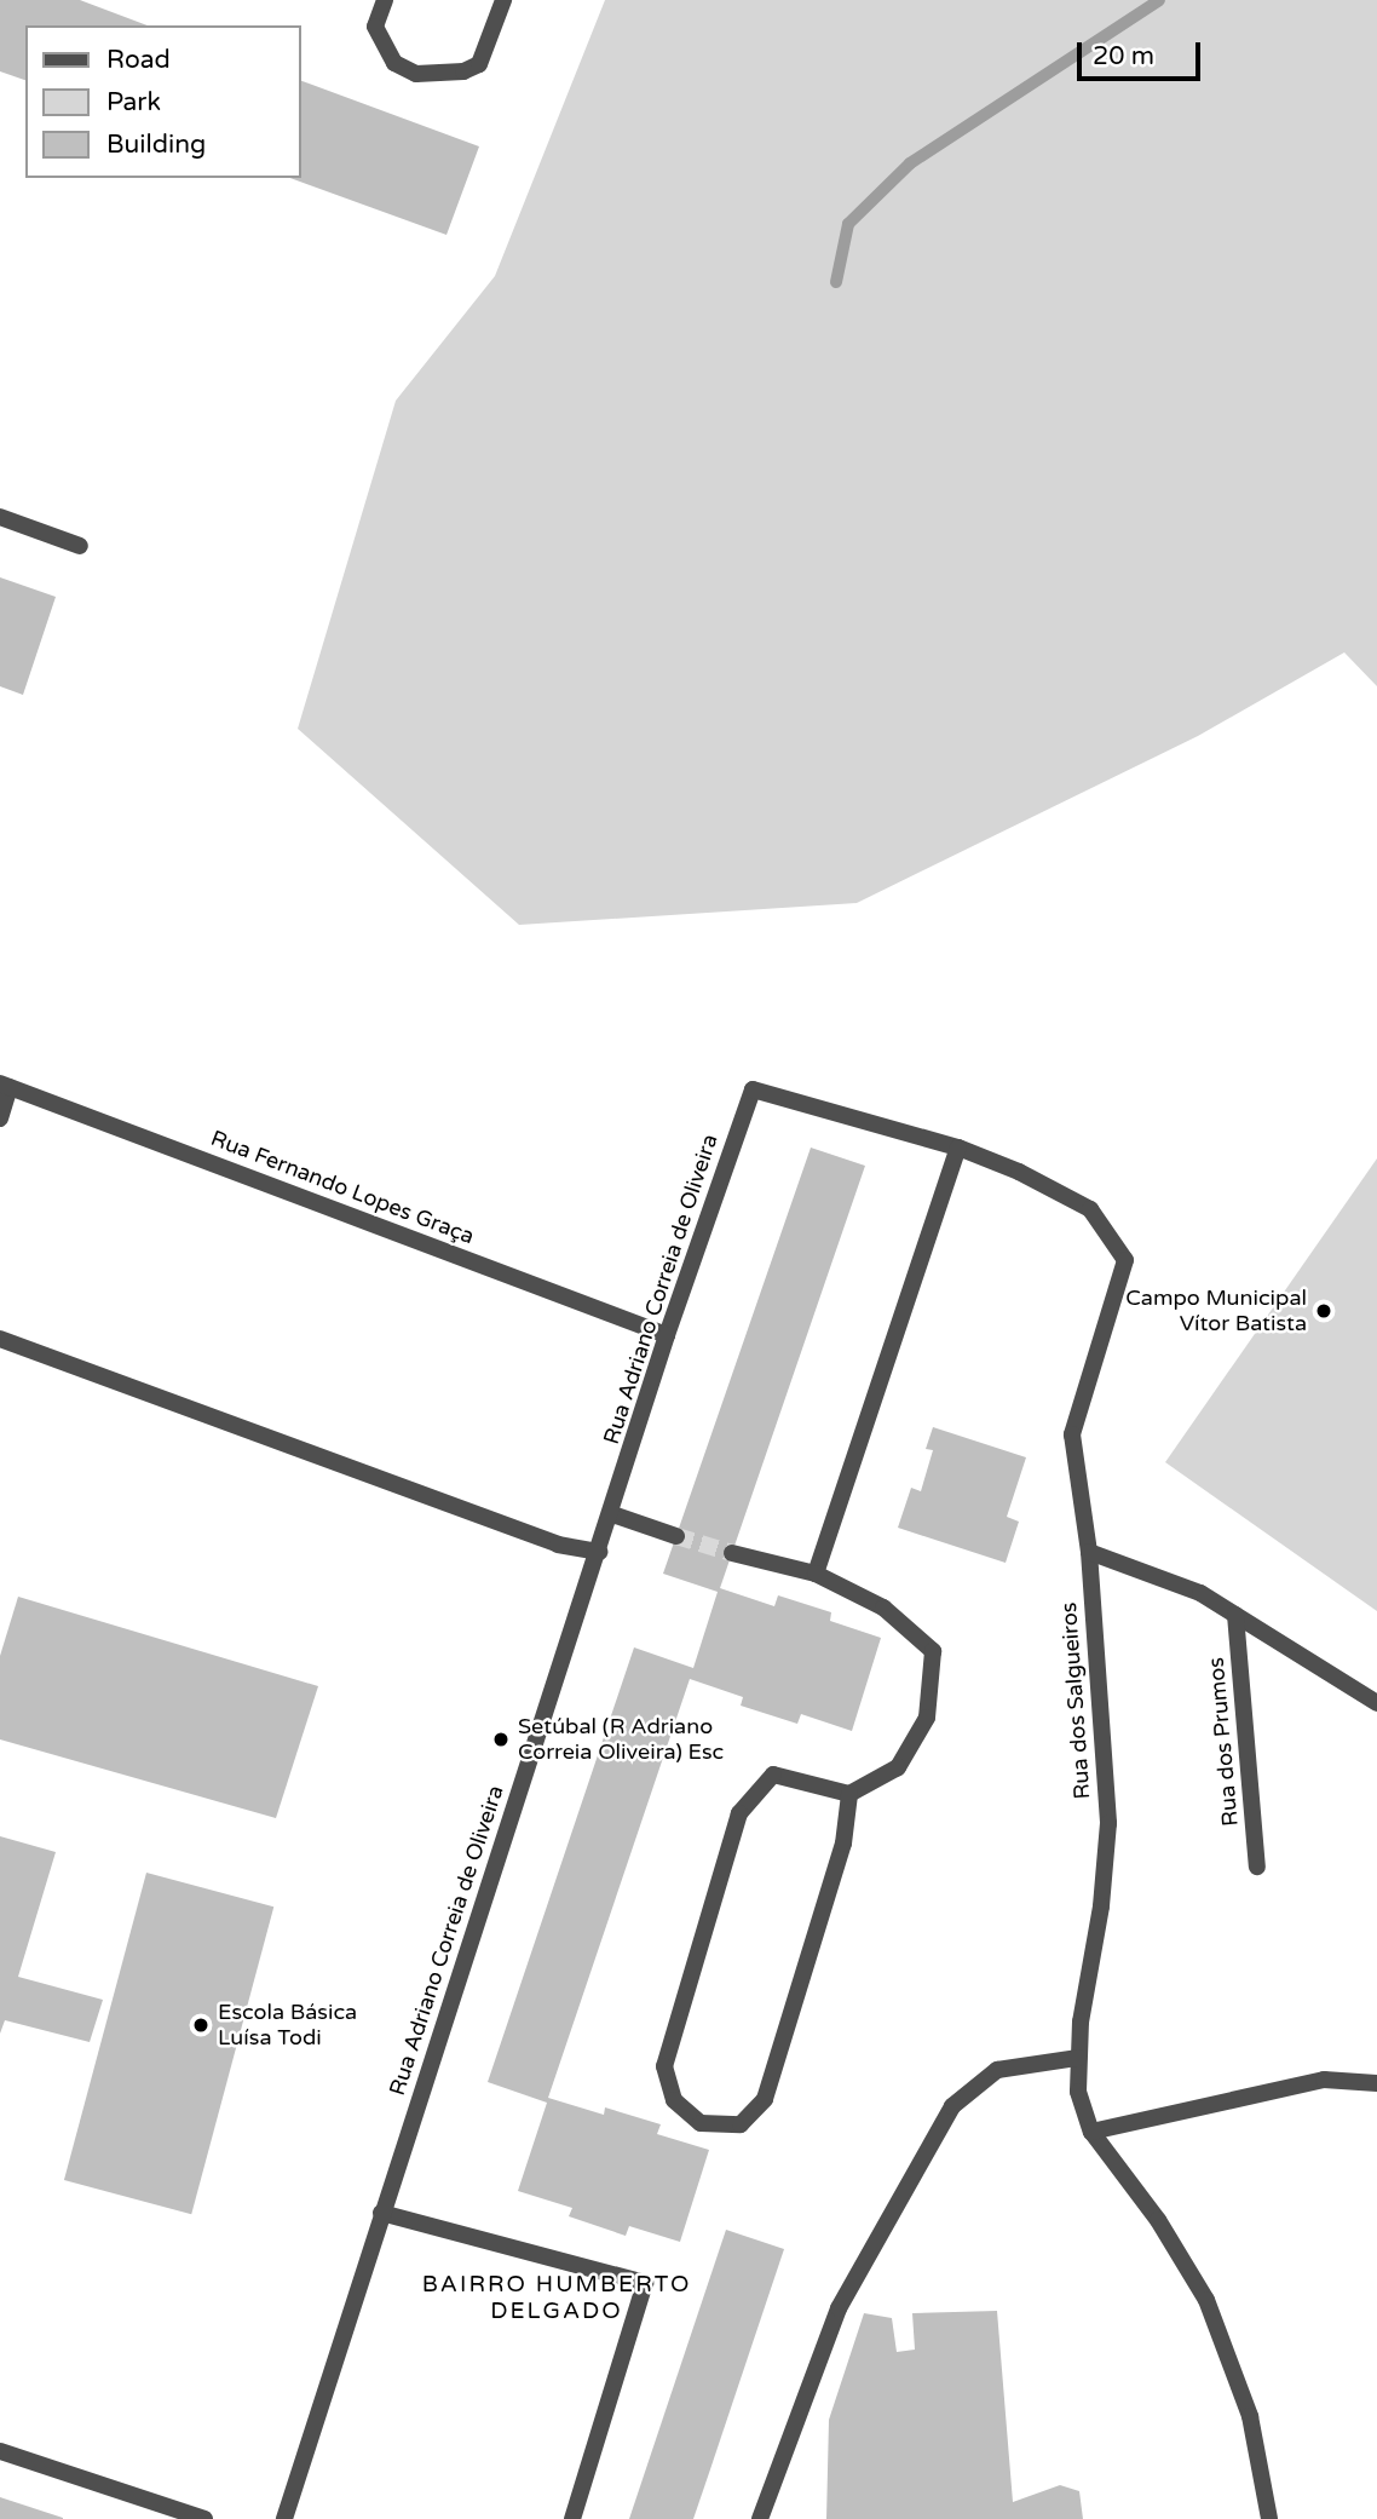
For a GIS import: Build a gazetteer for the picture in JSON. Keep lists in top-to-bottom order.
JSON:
{
  "streets": {
    "street": [
      "Rua Fernando Lopes Graça",
      "Rua Adriano Correia de Oliveira",
      "Rua dos Salgueiros",
      "Rua dos Prumos"
    ]
  },
  "crossings": [
    ["Rua Fernando Lopes Graça", "Rua Adriano Correia de Oliveira"],
    ["Rua Adriano Correia de Oliveira", "Rua dos Salgueiros"]
  ],
  "districts": ["BAIRRO HUMBERTO DELGADO"],
  "places": ["Campo Municipal Vítor Batista", "Setúbal (R Adriano Correia Oliveira) Esc", "Escola Básica Luísa Todi"],
  "legend": ["Road", "Park", "Building"],
  "scale_bar": "20 m"
}
